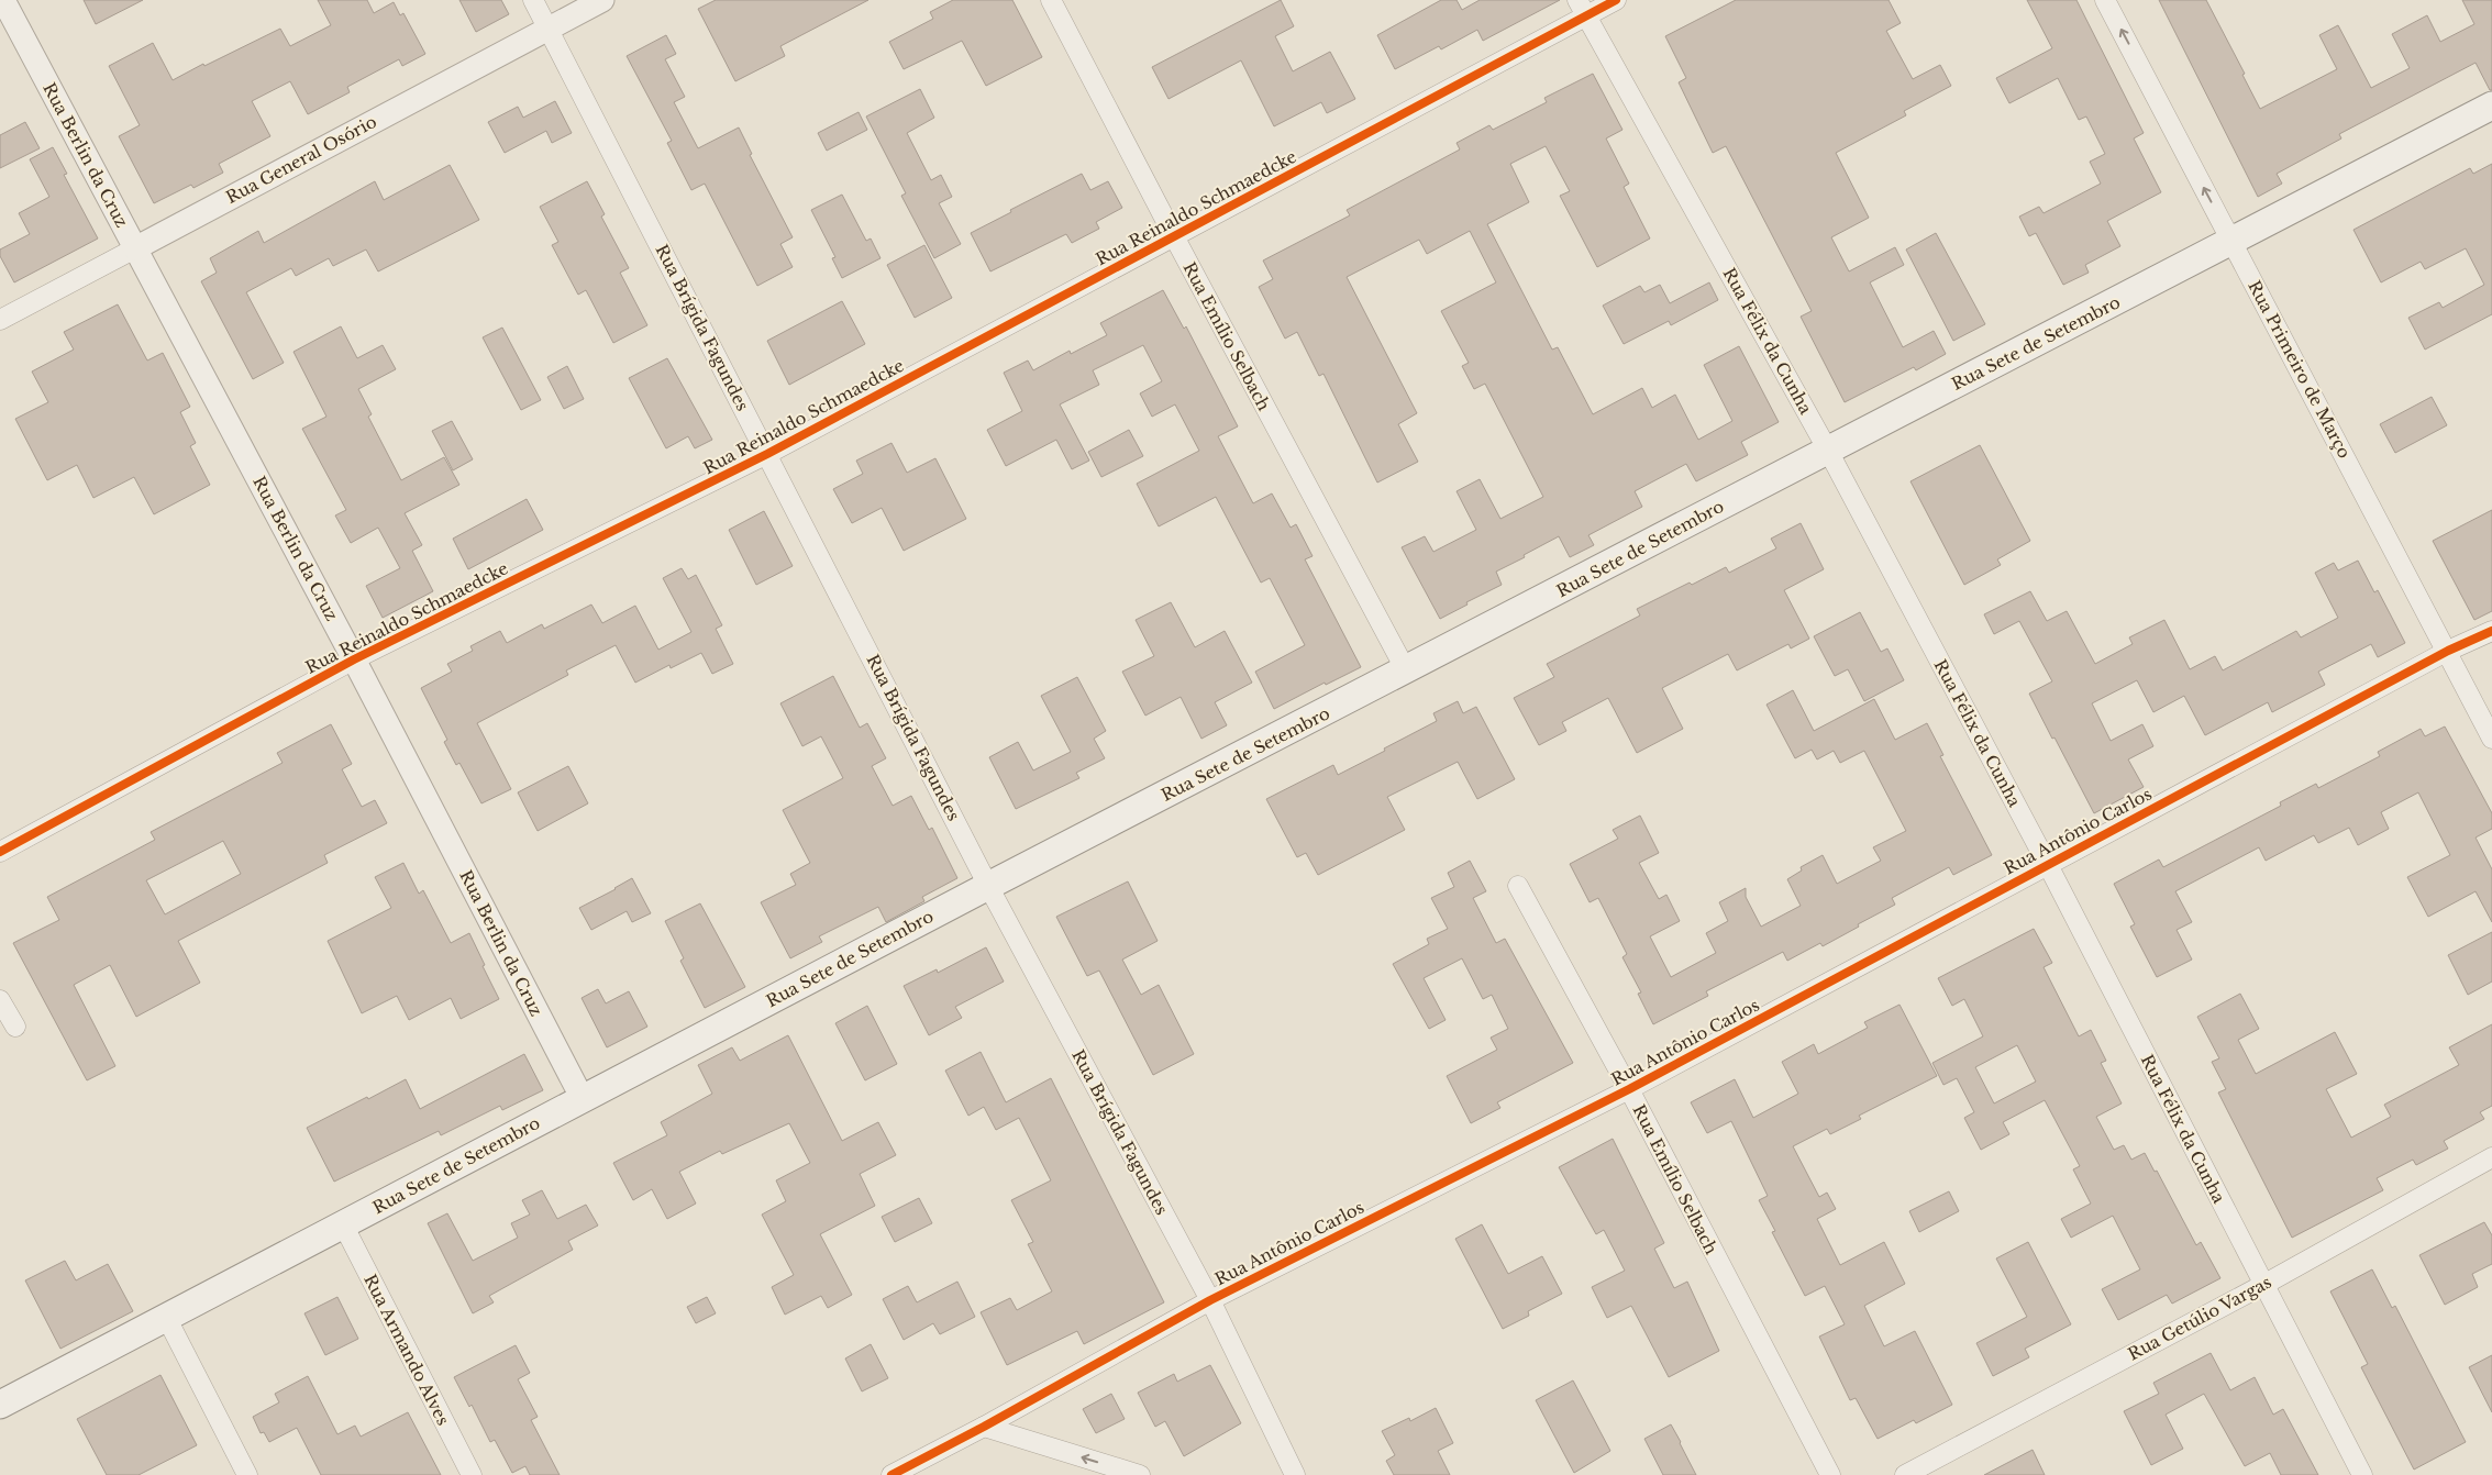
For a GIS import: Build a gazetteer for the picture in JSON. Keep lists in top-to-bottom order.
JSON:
{
  "streets": {
    "main road": ["Rua Sete de Setembro"],
    "street": [
      "Rua Berlin da Cruz",
      "Rua General Osório",
      "Rua Reinaldo Schmaedcke",
      "Rua Brígida Fagundes",
      "Rua Emílio Selbach",
      "Rua Félix da Cunha",
      "Rua Primeiro de Março",
      "Rua Antônio Carlos",
      "Rua Getúlio Vargas",
      "Rua Armando Alves"
    ]
  },
  "crossings": [
    ["Rua Berlin da Cruz", "Rua General Osório"],
    ["Rua Berlin da Cruz", "Rua Reinaldo Schmaedcke"],
    ["Rua Berlin da Cruz", "Rua Sete de Setembro"],
    ["Rua General Osório", "Rua Brígida Fagundes"],
    ["Rua Reinaldo Schmaedcke", "Rua Brígida Fagundes"],
    ["Rua Reinaldo Schmaedcke", "Rua Emílio Selbach"],
    ["Rua Reinaldo Schmaedcke", "Rua Félix da Cunha"],
    ["Rua Brígida Fagundes", "Rua Sete de Setembro"],
    ["Rua Brígida Fagundes", "Rua Antônio Carlos"],
    ["Rua Emílio Selbach", "Rua Sete de Setembro"],
    ["Rua Emílio Selbach", "Rua Antônio Carlos"],
    ["Rua Félix da Cunha", "Rua Sete de Setembro"],
    ["Rua Félix da Cunha", "Rua Antônio Carlos"],
    ["Rua Félix da Cunha", "Rua Getúlio Vargas"],
    ["Rua Sete de Setembro", "Rua Primeiro de Março"],
    ["Rua Sete de Setembro", "Rua Armando Alves"],
    ["Rua Primeiro de Março", "Rua Antônio Carlos"]
  ]
}
